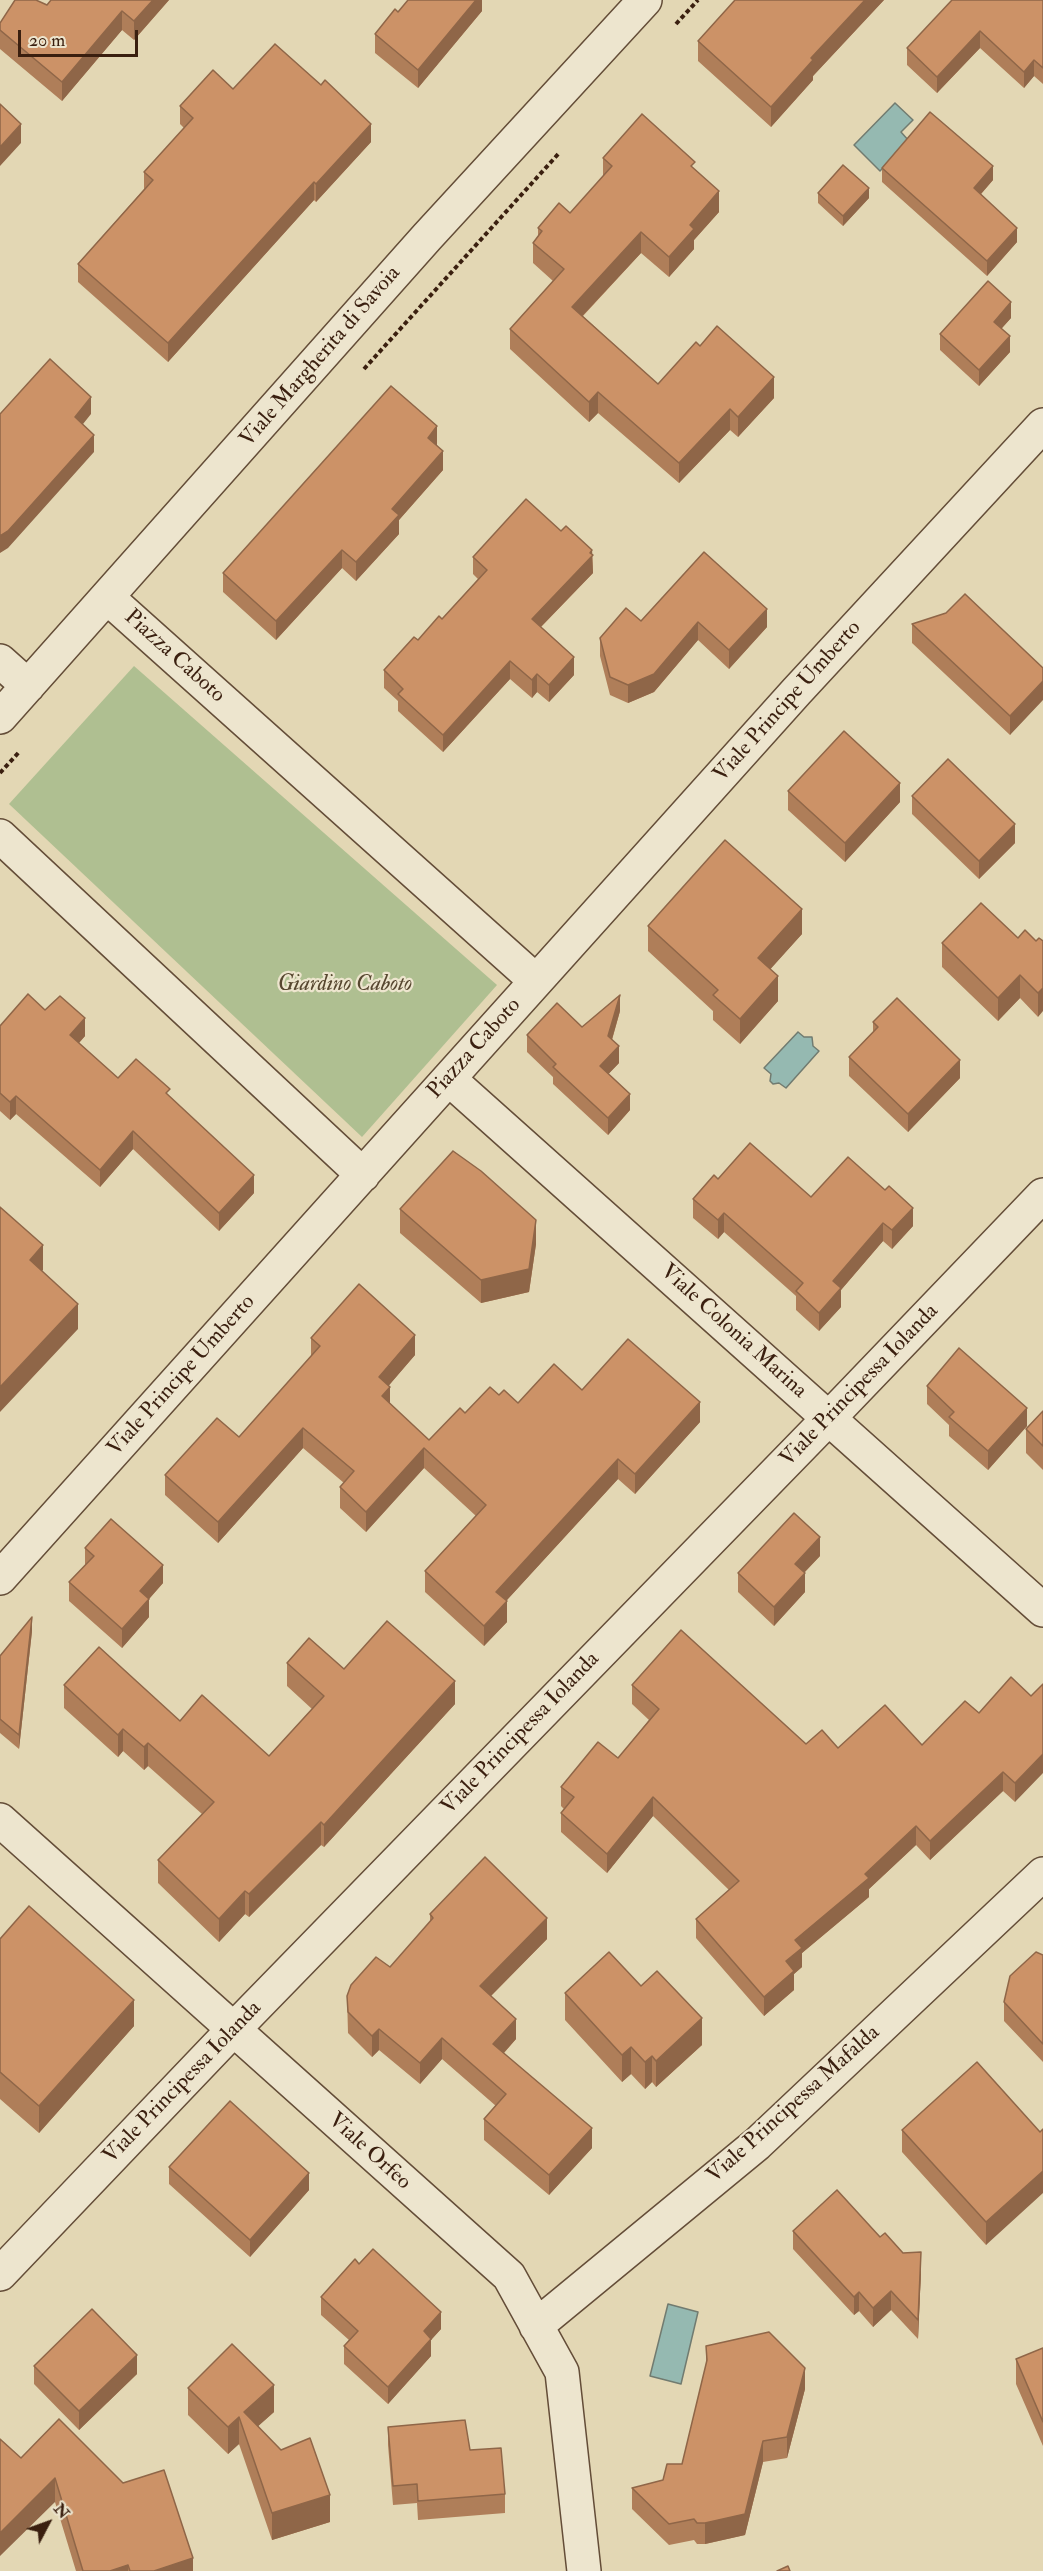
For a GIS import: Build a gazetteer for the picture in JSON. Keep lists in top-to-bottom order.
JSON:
{
  "streets": {
    "street": [
      "Viale Margherita di Savoia",
      "Piazza Caboto",
      "Viale Principe Umberto",
      "Viale Colonia Marina",
      "Viale Principessa Iolanda",
      "Viale Principessa Mafalda",
      "Viale Orfeo"
    ]
  },
  "crossings": [
    ["Viale Margherita di Savoia", "Piazza Caboto"],
    ["Piazza Caboto", "Viale Principe Umberto"],
    ["Piazza Caboto", "Viale Colonia Marina"],
    ["Viale Colonia Marina", "Viale Principessa Iolanda"],
    ["Viale Principessa Iolanda", "Viale Orfeo"],
    ["Viale Principessa Mafalda", "Viale Orfeo"]
  ],
  "parks": ["Giardino Caboto"],
  "scale_bar": "20 m",
  "north": "top right"
}
